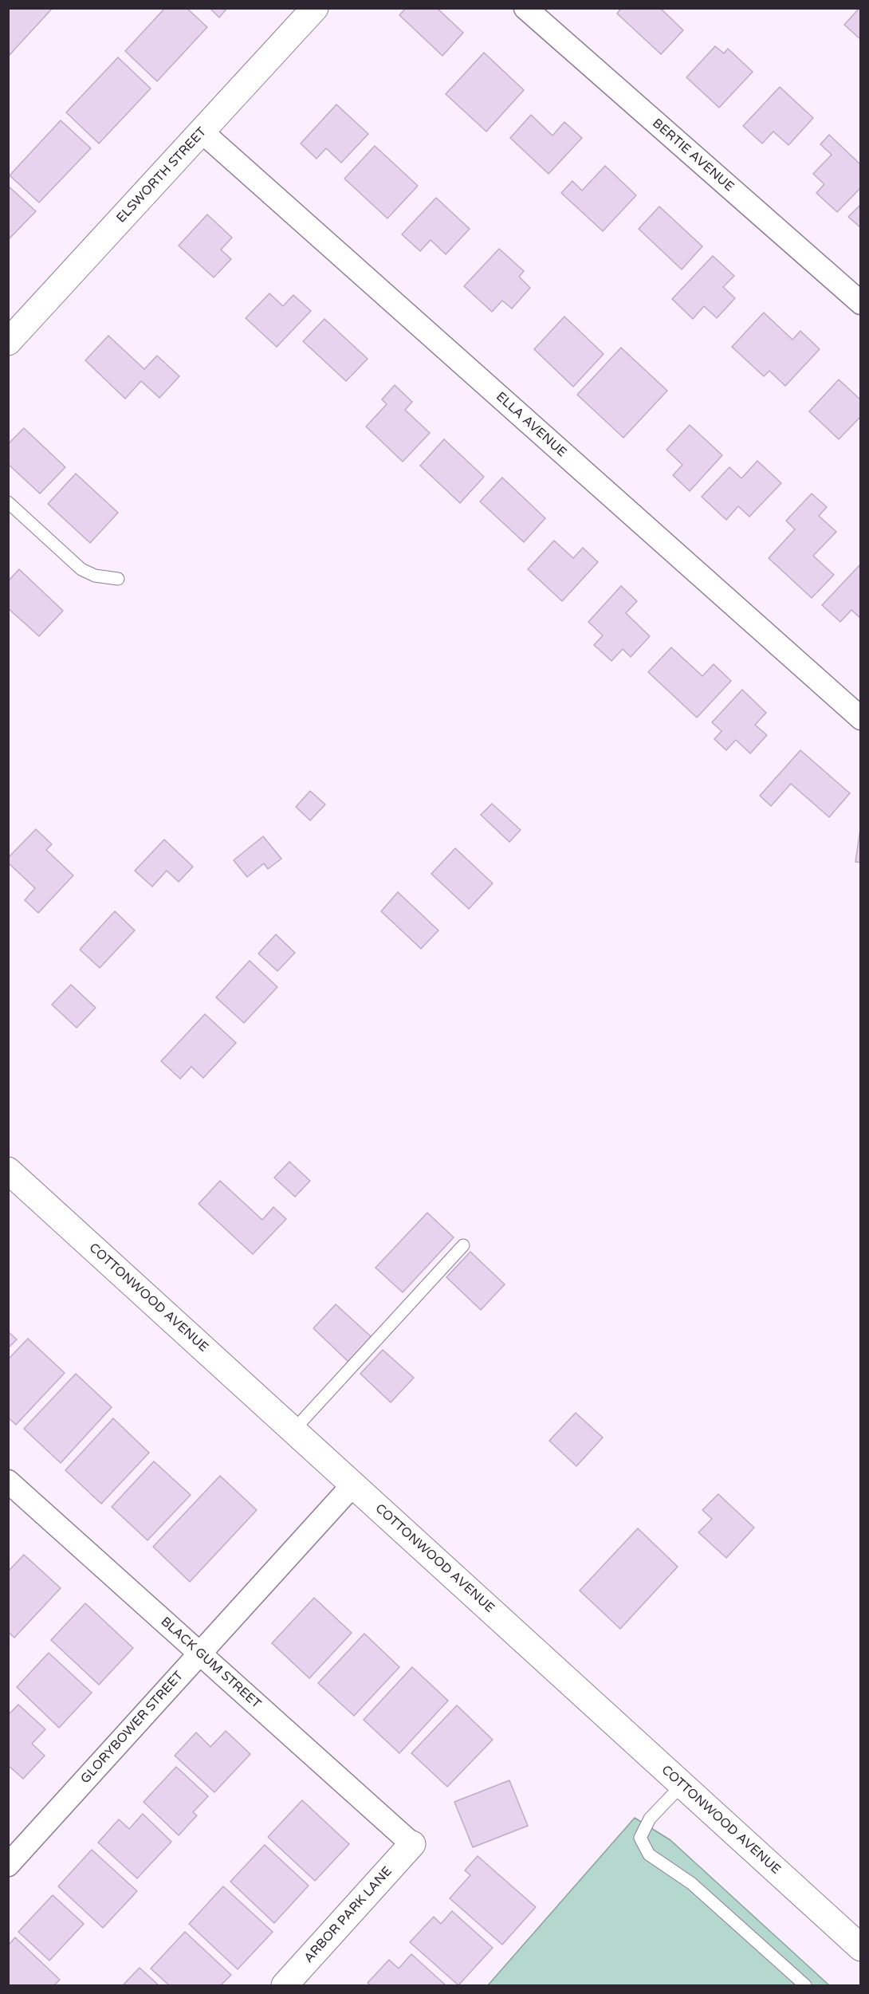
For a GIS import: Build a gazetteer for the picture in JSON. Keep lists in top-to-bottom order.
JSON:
{
  "streets": {
    "street": [
      "BERTIE AVENUE",
      "ELSWORTH STREET",
      "ELLA AVENUE",
      "COTTONWOOD AVENUE",
      "BLACK GUM STREET",
      "GLORYBOWER STREET",
      "ARBOR PARK LANE"
    ]
  },
  "crossings": [
    ["ELSWORTH STREET", "ELLA AVENUE"],
    ["COTTONWOOD AVENUE", "GLORYBOWER STREET"],
    ["BLACK GUM STREET", "GLORYBOWER STREET"],
    ["BLACK GUM STREET", "ARBOR PARK LANE"]
  ]
}
